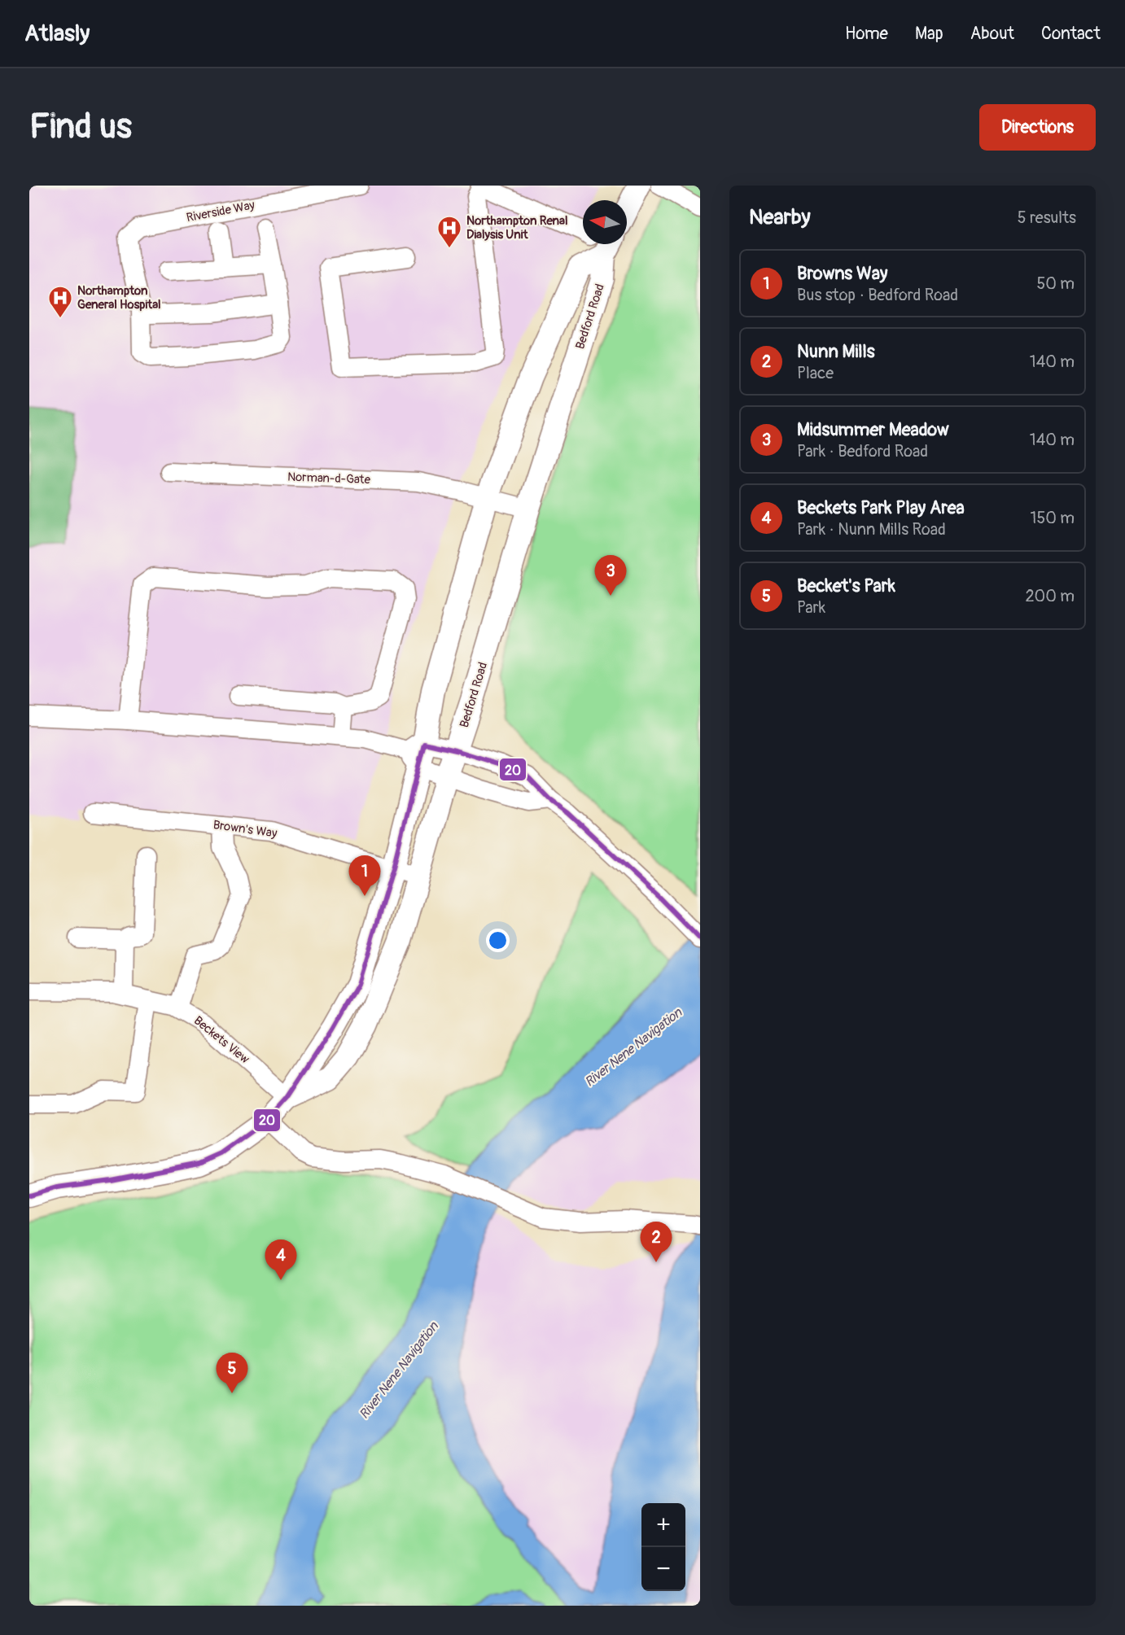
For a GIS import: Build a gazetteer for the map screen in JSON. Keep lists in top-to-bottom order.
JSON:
{
  "streets": {
    "main road": ["Bedford Road"],
    "street": [
      "Riverside Way",
      "Norman-d-Gate",
      "Brown's Way",
      "Beckets View"
    ]
  },
  "crossings": [
    ["Bedford Road", "Norman-d-Gate"],
    ["Bedford Road", "Brown's Way"],
    ["Bedford Road", "Beckets View"]
  ],
  "water": ["River Nene Navigation"],
  "places": {
    "hospital": ["Northampton Renal Dialysis Unit", "Northampton General Hospital"]
  },
  "lines": ["transit line 20"],
  "north": "left",
  "page": {
    "header": "Atlasly",
    "nav": [
      "Home",
      "Map",
      "About",
      "Contact"
    ],
    "buttons": "Directions",
    "title": "Find us",
    "heading": ["Nearby", "5 results"],
    "list": [
      {
        "mark": "1",
        "name": "Browns Way",
        "note": "Bus stop · Bedford Road",
        "value": "50 m"
      },
      {
        "mark": "2",
        "name": "Nunn Mills",
        "note": "Place",
        "value": "140 m"
      },
      {
        "mark": "3",
        "name": "Midsummer Meadow",
        "note": "Park · Bedford Road",
        "value": "140 m"
      },
      {
        "mark": "4",
        "name": "Beckets Park Play Area",
        "note": "Park · Nunn Mills Road",
        "value": "150 m"
      },
      {
        "mark": "5",
        "name": "Becket's Park",
        "note": "Park",
        "value": "200 m"
      }
    ],
    "pins": [
      "3",
      "1",
      "2",
      "4",
      "5"
    ],
    "map_buttons": ["+", "−"]
  }
}
